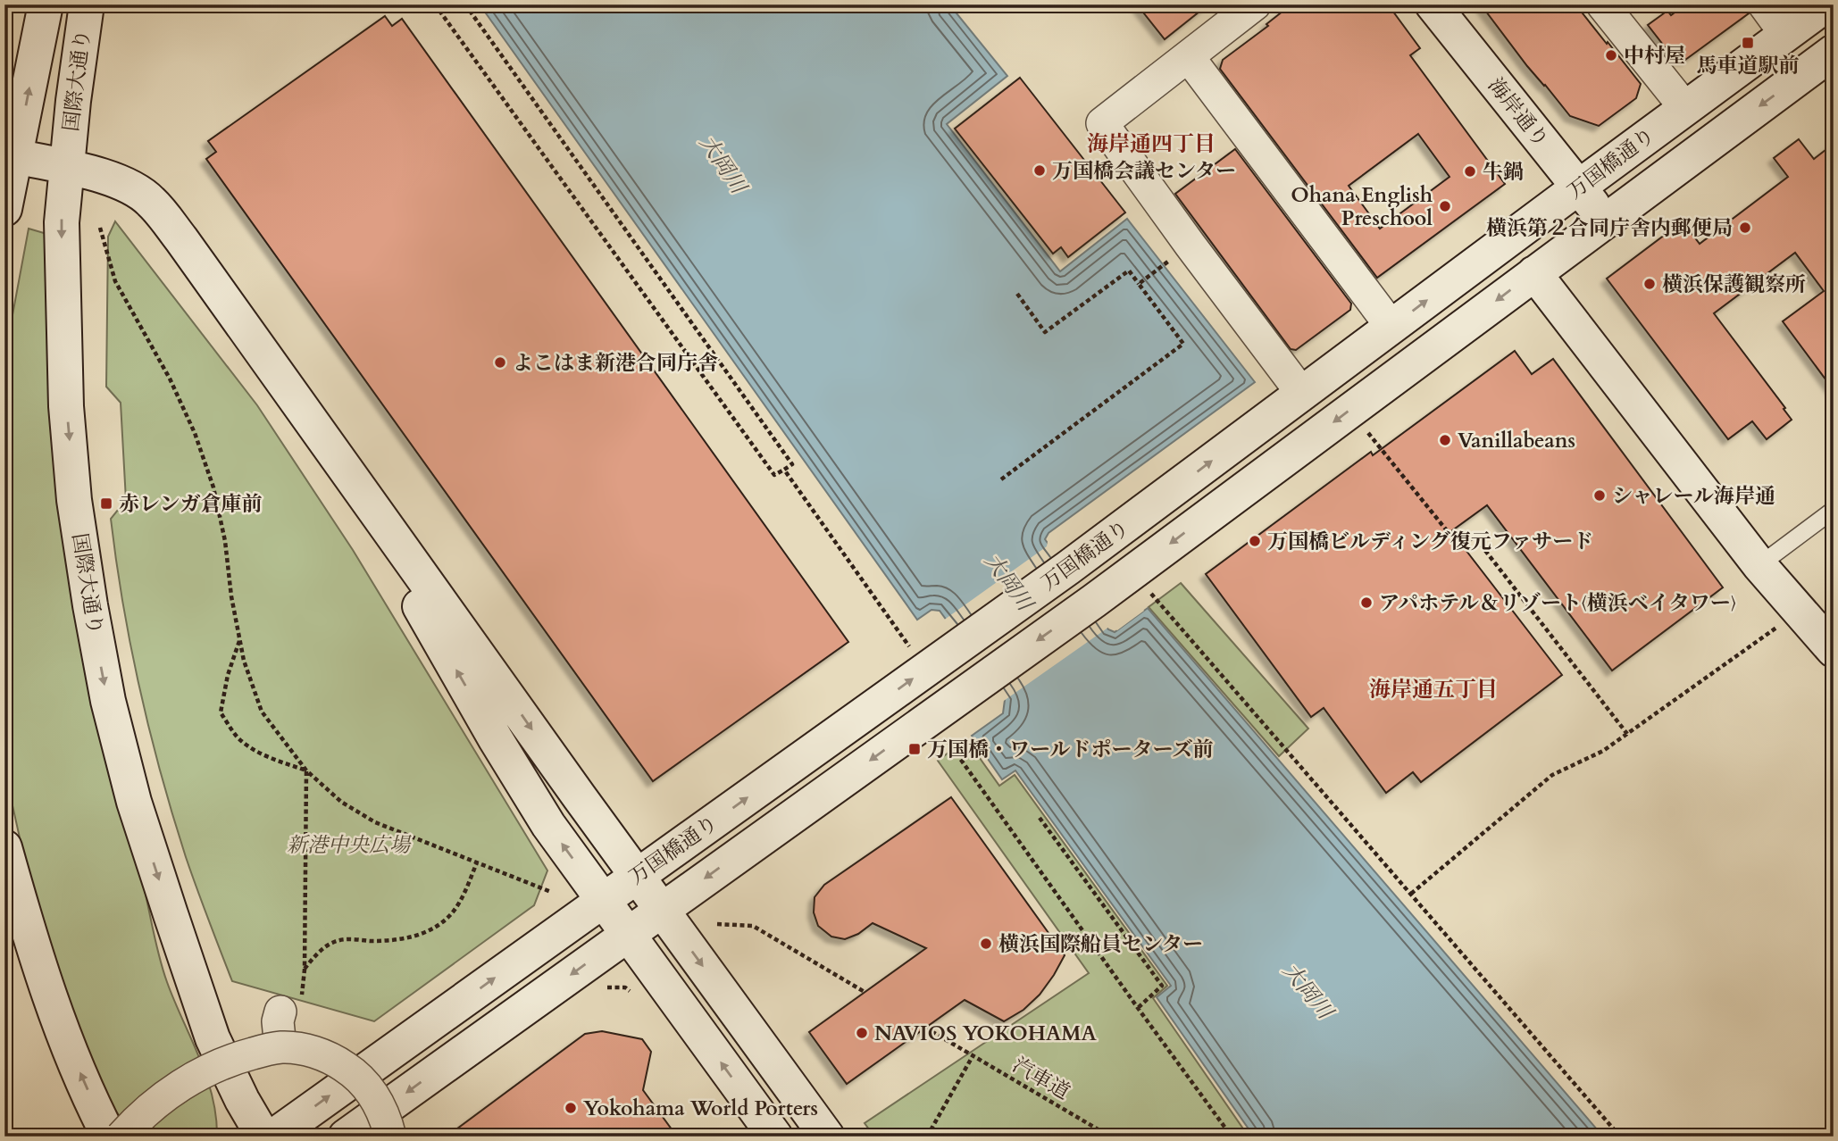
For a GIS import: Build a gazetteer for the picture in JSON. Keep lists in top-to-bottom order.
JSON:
{
  "streets": {
    "street": ["国際大通り", "海岸通り", "万国橋通り"],
    "path": ["汽車道"]
  },
  "crossings": [
    ["海岸通り", "万国橋通り"]
  ],
  "districts": ["海岸通四丁目", "海岸通五丁目"],
  "water": ["大岡川"],
  "parks": ["新港中央広場"],
  "places": {
    "transit": ["馬車道駅前", "赤レンガ倉庫前", "万国橋・ワールドポーターズ前"],
    "other": [
      "中村屋",
      "万国橋会議センター",
      "牛鍋",
      "Ohana English Preschool",
      "横浜第２合同庁舎内郵便局",
      "横浜保護観察所",
      "よこはま新港合同庁舎",
      "Vanillabeans",
      "シャレール海岸通",
      "万国橋ビルディング復元ファサード",
      "アパホテル＆リゾート〈横浜ベイタワー〉",
      "横浜国際船員センター",
      "NAVIOS YOKOHAMA",
      "Yokohama World Porters"
    ]
  }
}
